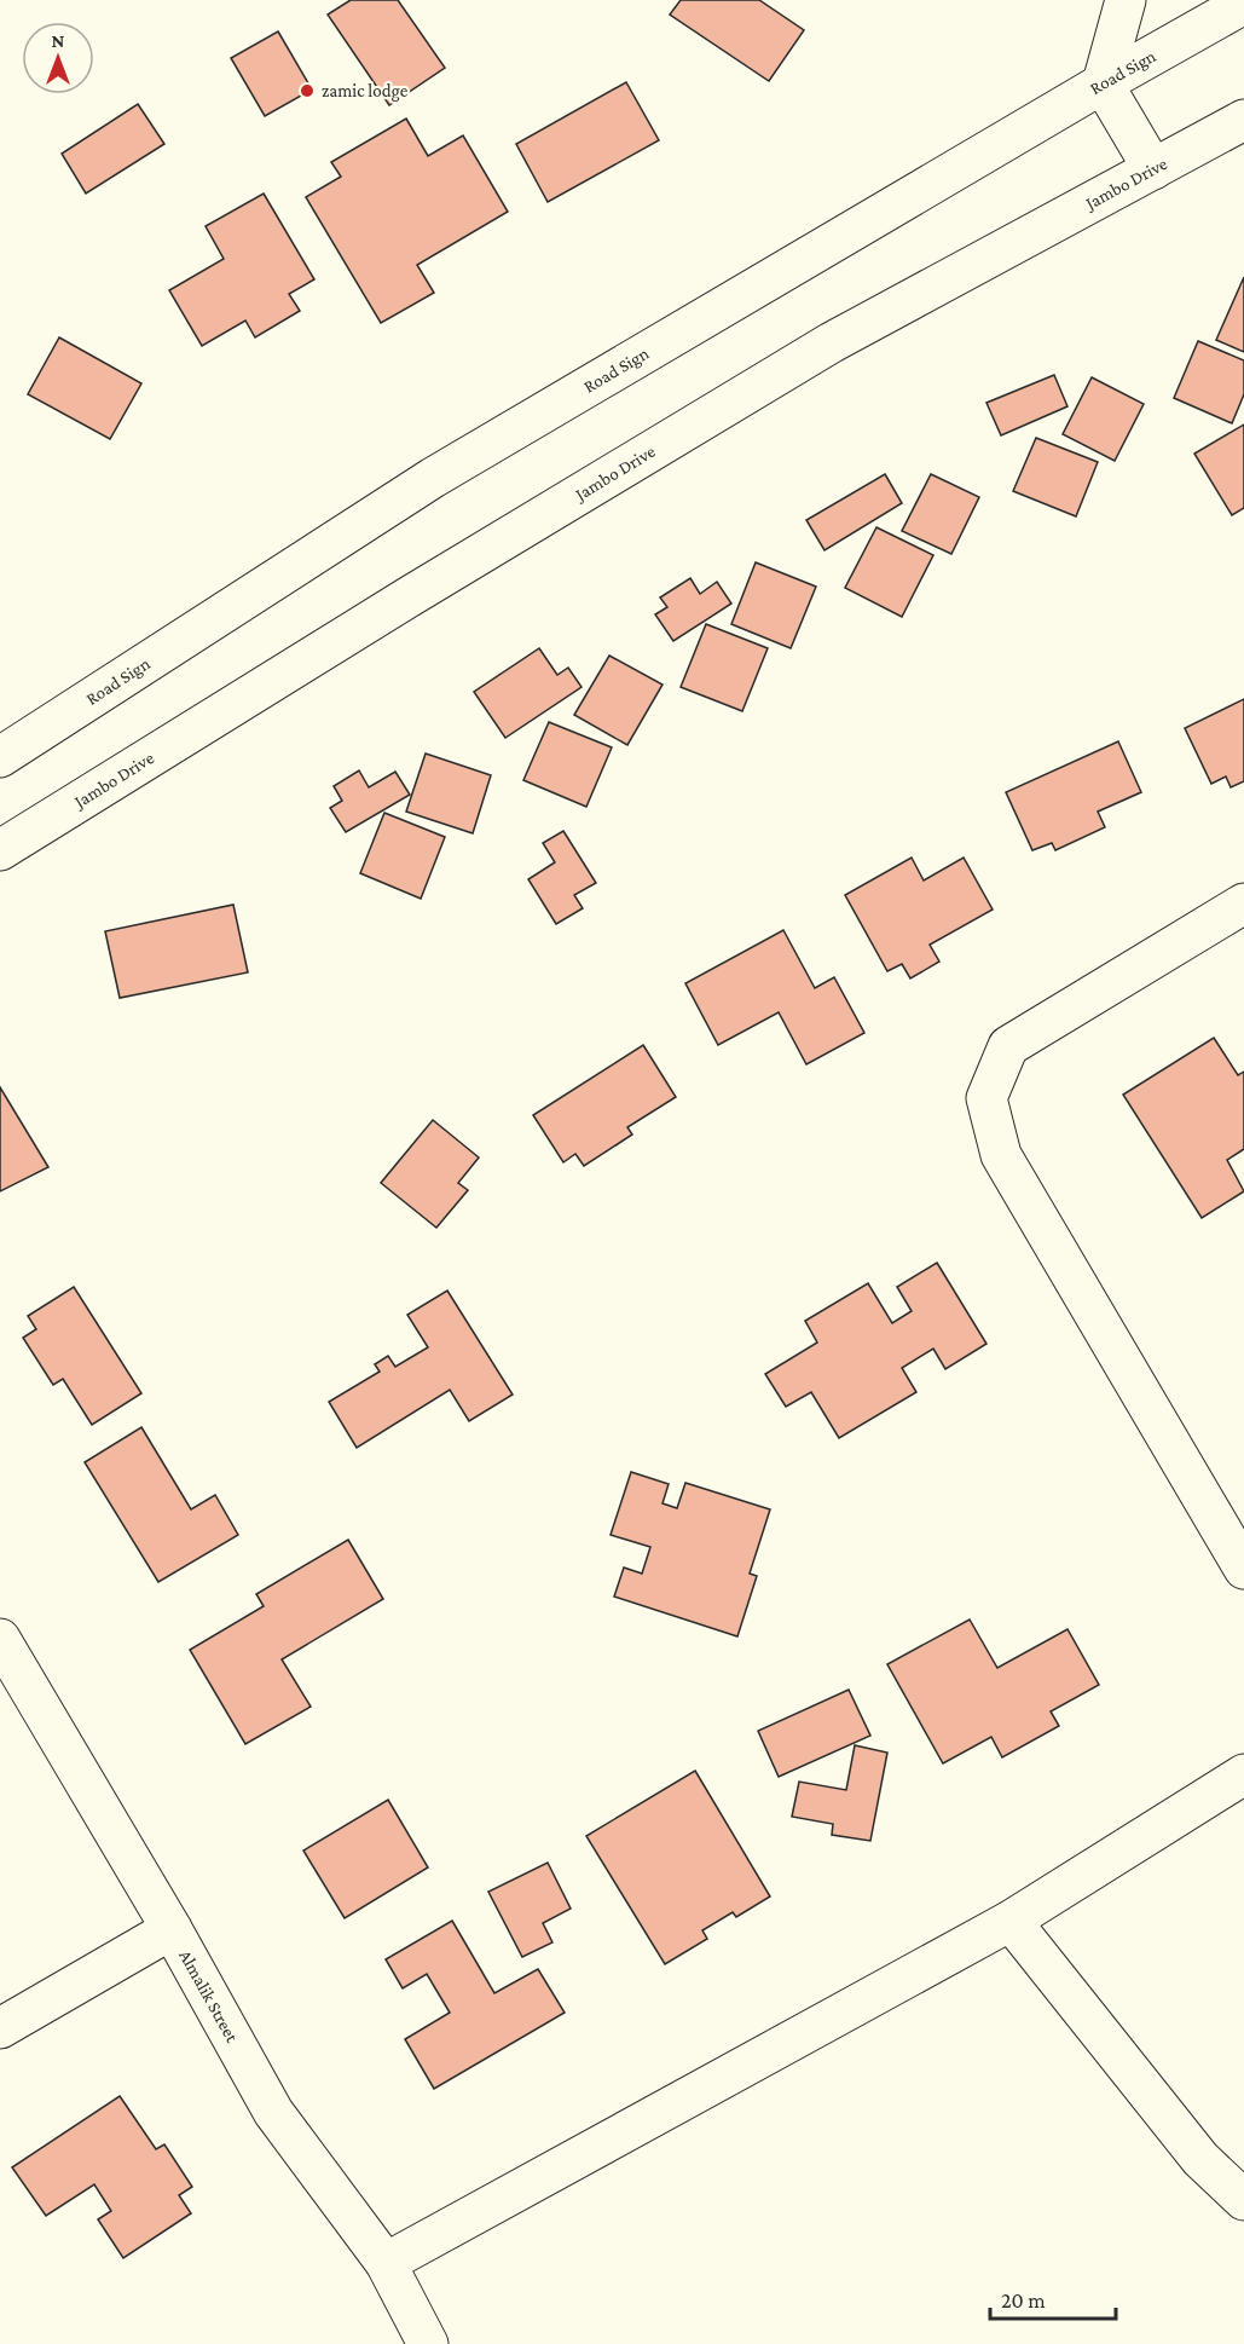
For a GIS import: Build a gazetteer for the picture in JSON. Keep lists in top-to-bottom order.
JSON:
{
  "streets": {
    "street": ["Road Sign", "Jambo Drive", "Almalik Street"]
  },
  "places": ["zamic lodge"],
  "scale_bar": "20 m",
  "north": "top"
}
